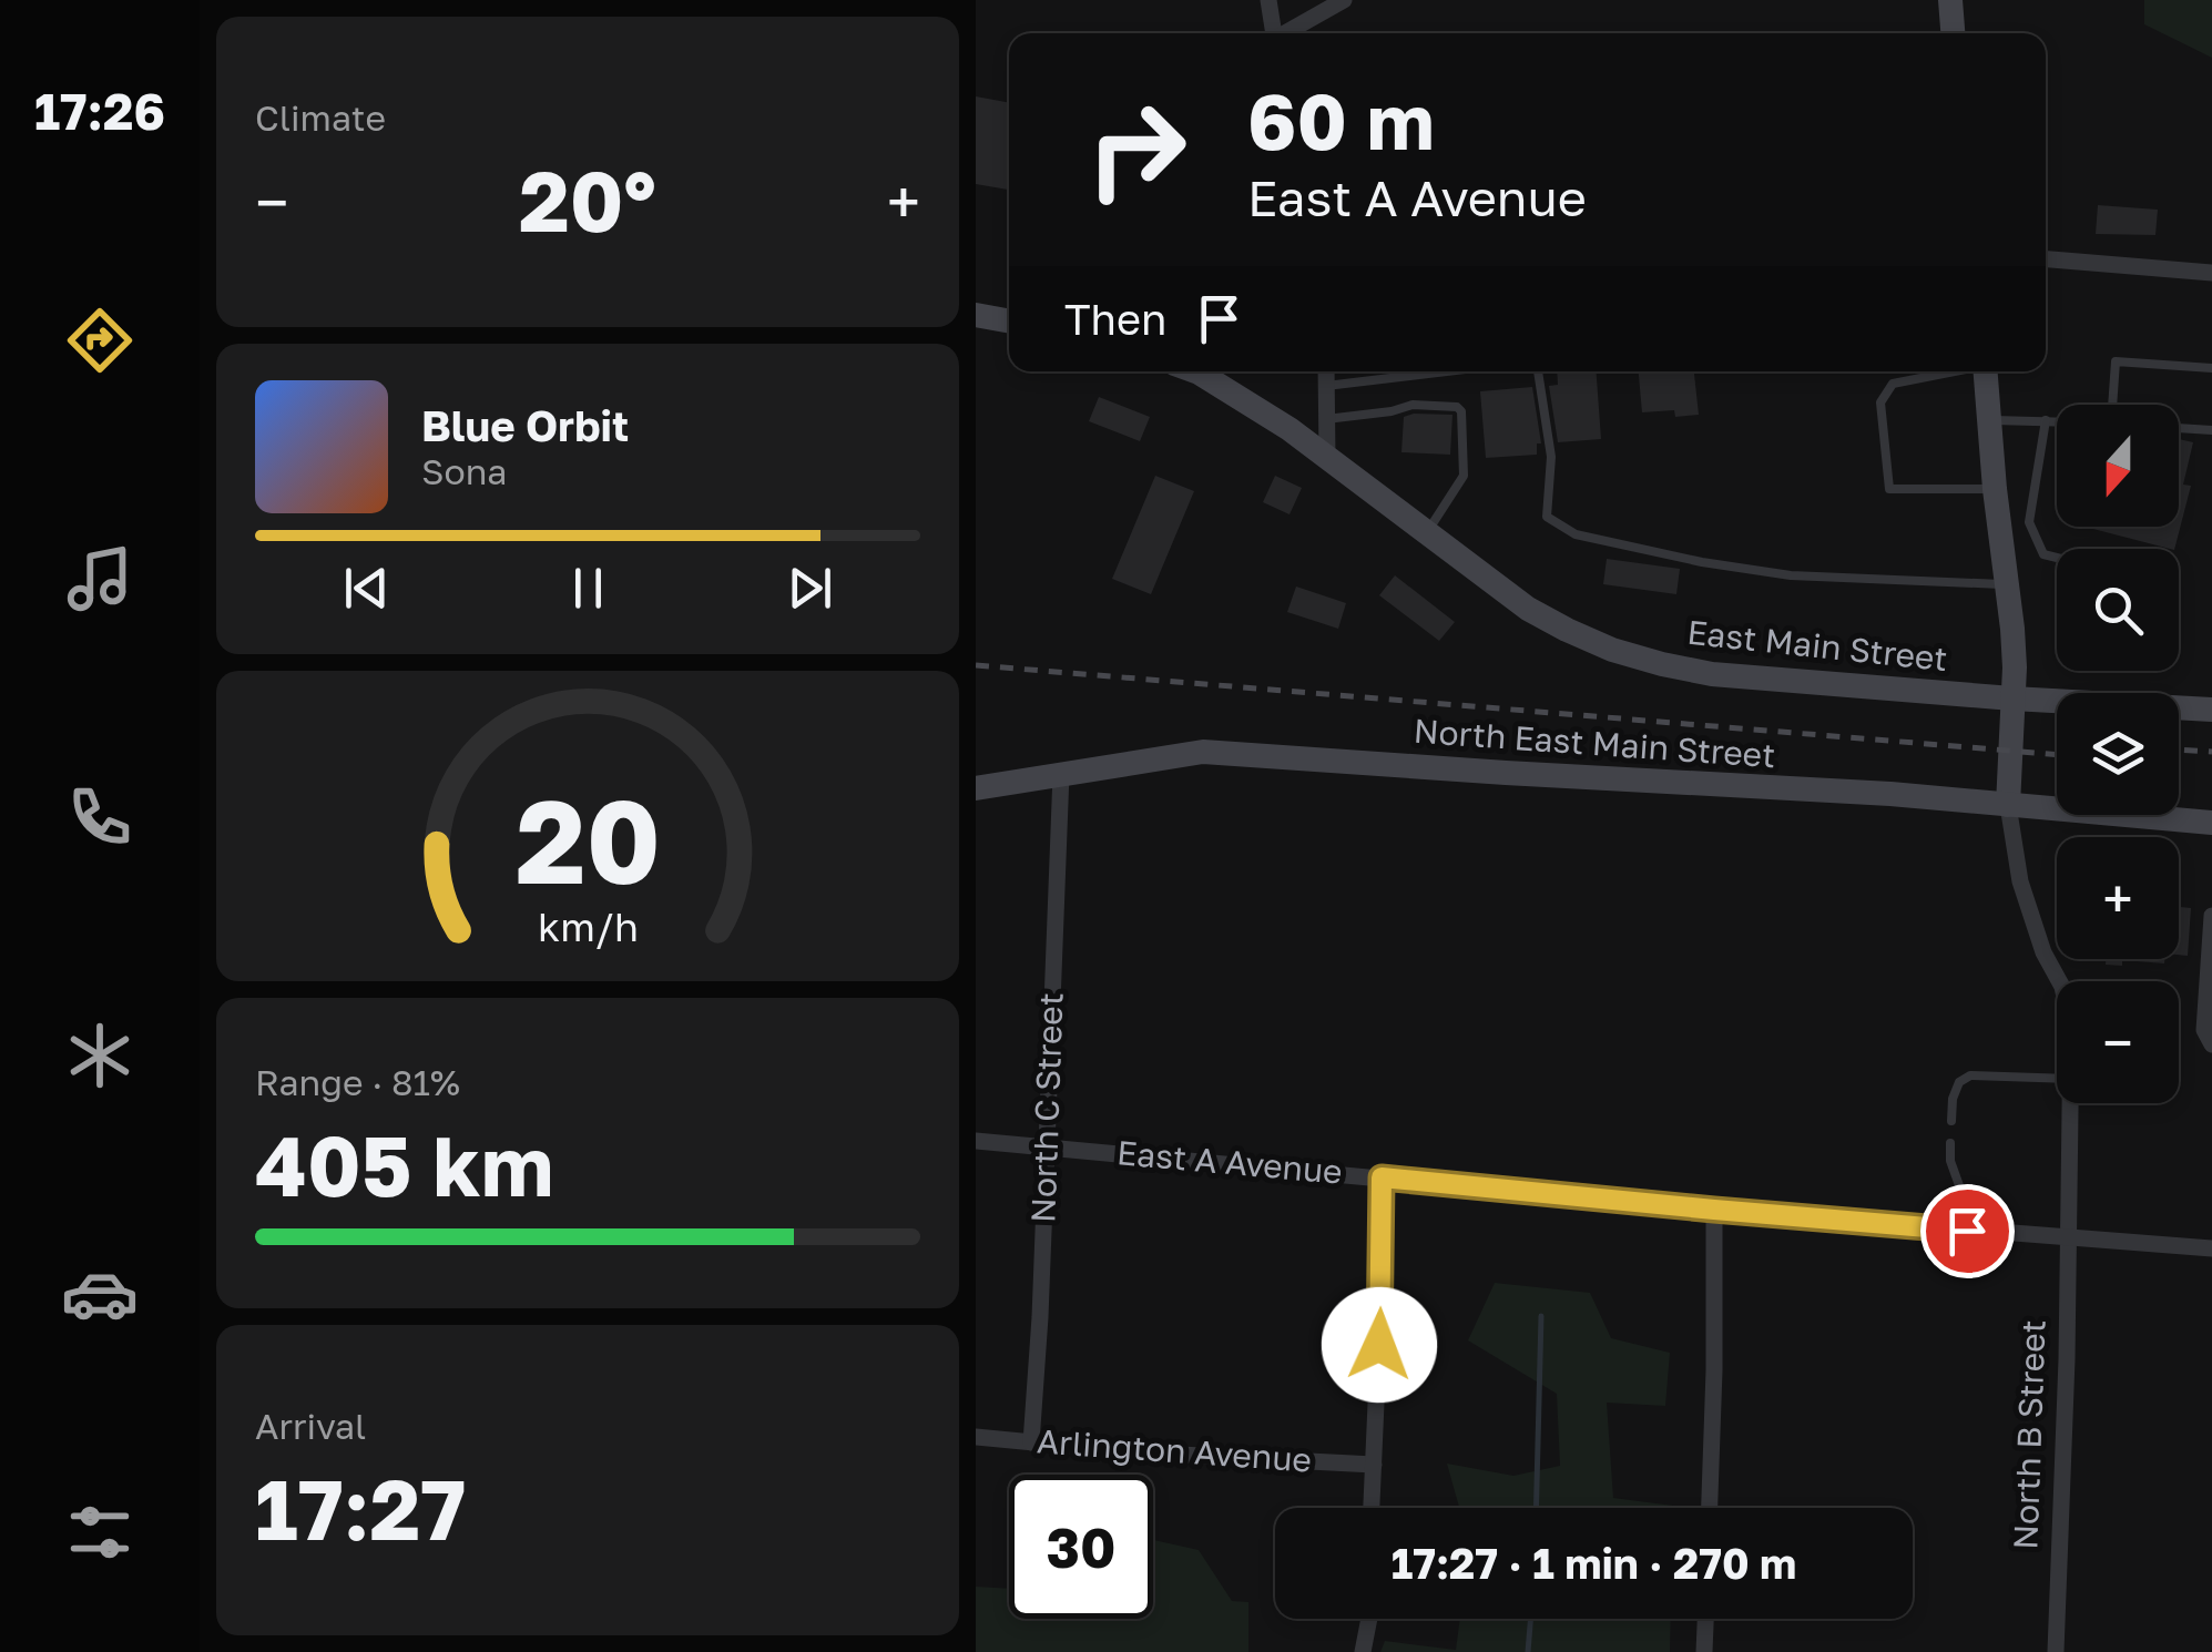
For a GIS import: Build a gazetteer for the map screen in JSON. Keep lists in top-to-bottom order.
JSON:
{
  "streets": {
    "street": [
      "East Main Street",
      "North East Main Street",
      "North C Street",
      "East A Avenue",
      "North B Street",
      "Arlington Avenue"
    ]
  },
  "crossings": [
    ["East Main Street", "North B Street"],
    ["North East Main Street", "North C Street"],
    ["North East Main Street", "North B Street"],
    ["North C Street", "East A Avenue"],
    ["North C Street", "Arlington Avenue"],
    ["East A Avenue", "North B Street"]
  ],
  "north": "bottom",
  "page": {
    "tabs": "17:26",
    "tile": [
      "Climate",
      ["Range · 81%", "405 km"],
      ["Arrival", "17:27"]
    ],
    "turn": ["60 m", "East A Avenue"],
    "heat": ["−", "20°", "+"],
    "then": "Then",
    "song": ["Blue Orbit", "Sona"],
    "map_buttons": ["+", "−"],
    "limit": "30",
    "trip": "17:27 · 1 min · 270 m",
    "gauge": ["20", "km/h"]
  }
}
